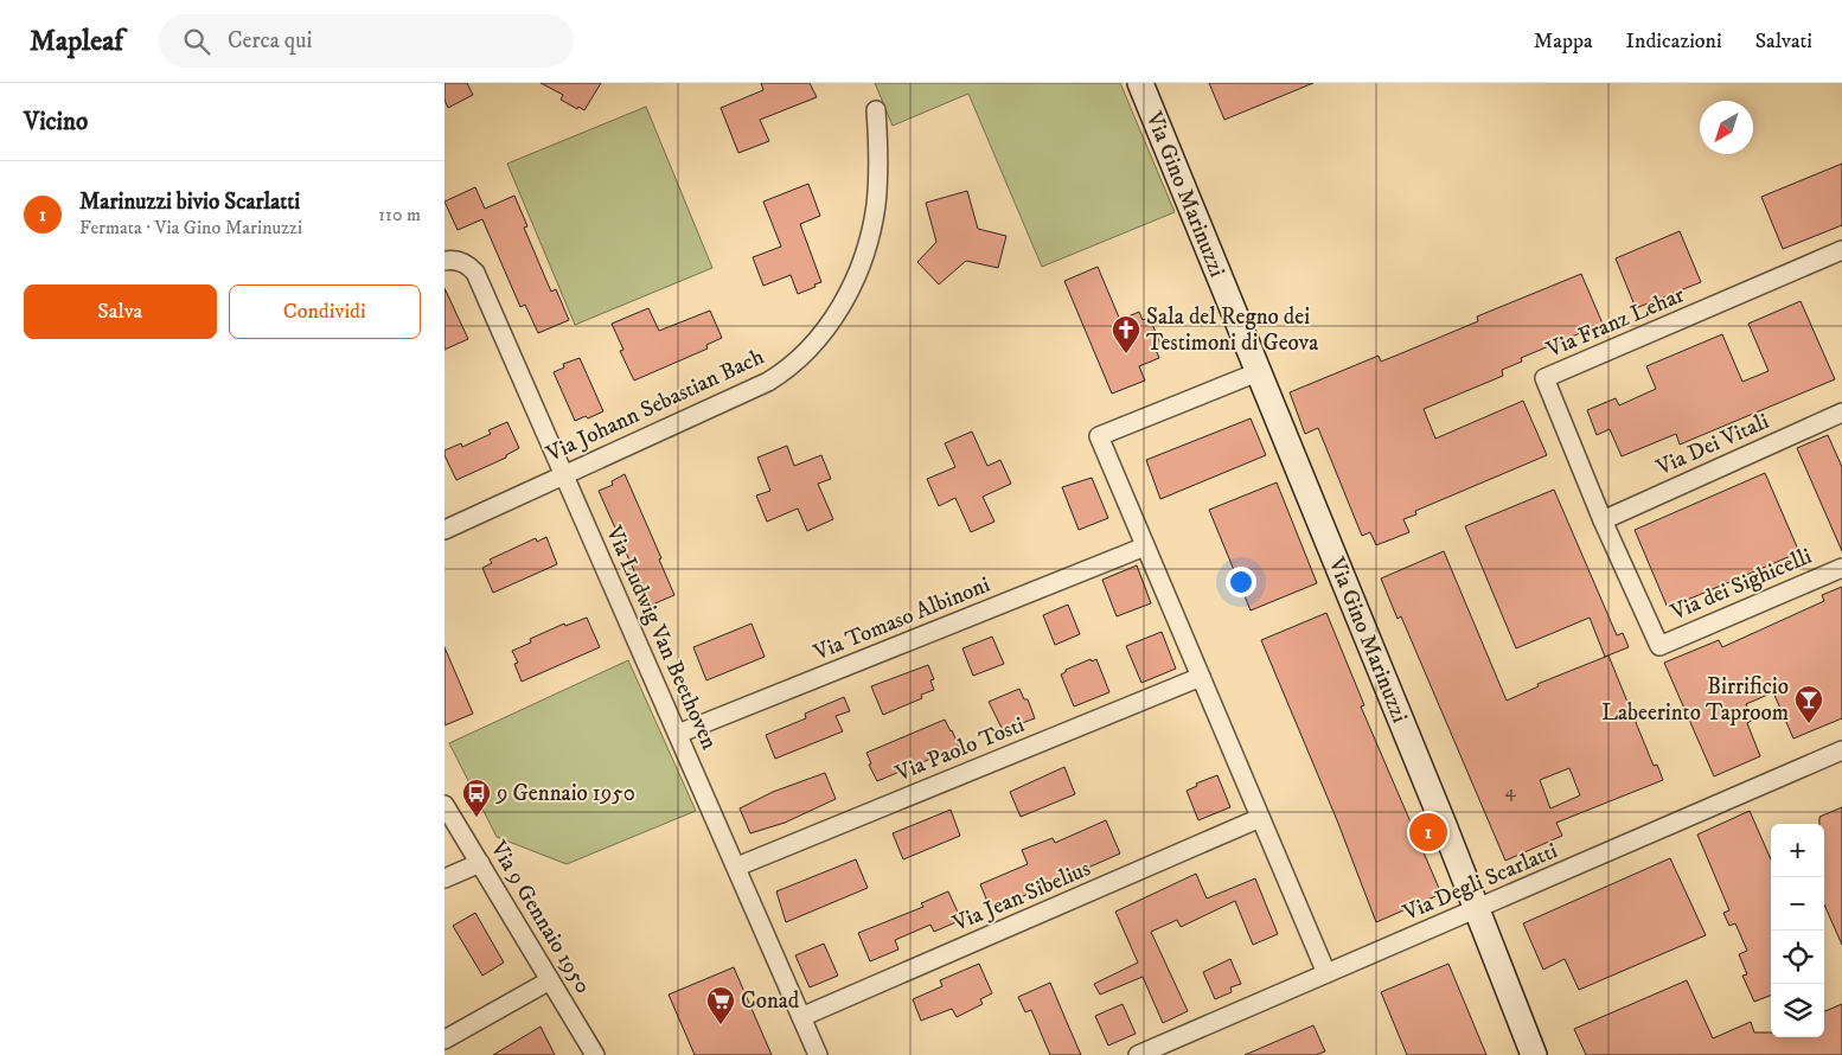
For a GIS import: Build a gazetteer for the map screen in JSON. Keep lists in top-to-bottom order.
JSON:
{
  "streets": {
    "street": [
      "Via Gino Marinuzzi",
      "Via Franz Lehar",
      "Via Johann Sebastian Bach",
      "Via Dei Vitali",
      "Via dei Sighicelli",
      "Via Tomaso Albinoni",
      "Via Ludwig Van Beethoven",
      "Via Paolo Tosti",
      "Via Degli Scarlatti",
      "Via Jean Sibelius",
      "Via 9 Gennaio 1950"
    ]
  },
  "crossings": [
    ["Via Gino Marinuzzi", "Via Degli Scarlatti"],
    ["Via Franz Lehar", "Via Dei Vitali"],
    ["Via Franz Lehar", "Via dei Sighicelli"],
    ["Via Johann Sebastian Bach", "Via Ludwig Van Beethoven"],
    ["Via Tomaso Albinoni", "Via Ludwig Van Beethoven"],
    ["Via Ludwig Van Beethoven", "Via Paolo Tosti"],
    ["Via Ludwig Van Beethoven", "Via Jean Sibelius"]
  ],
  "places": {
    "church": ["Sala del Regno dei Testimoni di Geova"],
    "bar": ["Birrificio Labeerinto Taproom"],
    "bus stop": ["9 Gennaio 1950"],
    "supermarket": ["Conad"]
  },
  "house_numbers": ["4"],
  "north": "bottom left",
  "page": {
    "header": "Mapleaf",
    "search": "Cerca qui",
    "nav": ["Mappa", "Indicazioni", "Salvati"],
    "heading": "Vicino",
    "list": [
      {
        "mark": "1",
        "name": "Marinuzzi bivio Scarlatti",
        "note": "Fermata · Via Gino Marinuzzi",
        "value": "110 m"
      }
    ],
    "buttons": ["Salva", "Condividi"],
    "pins": "1",
    "map_buttons": ["+", "−"]
  }
}
